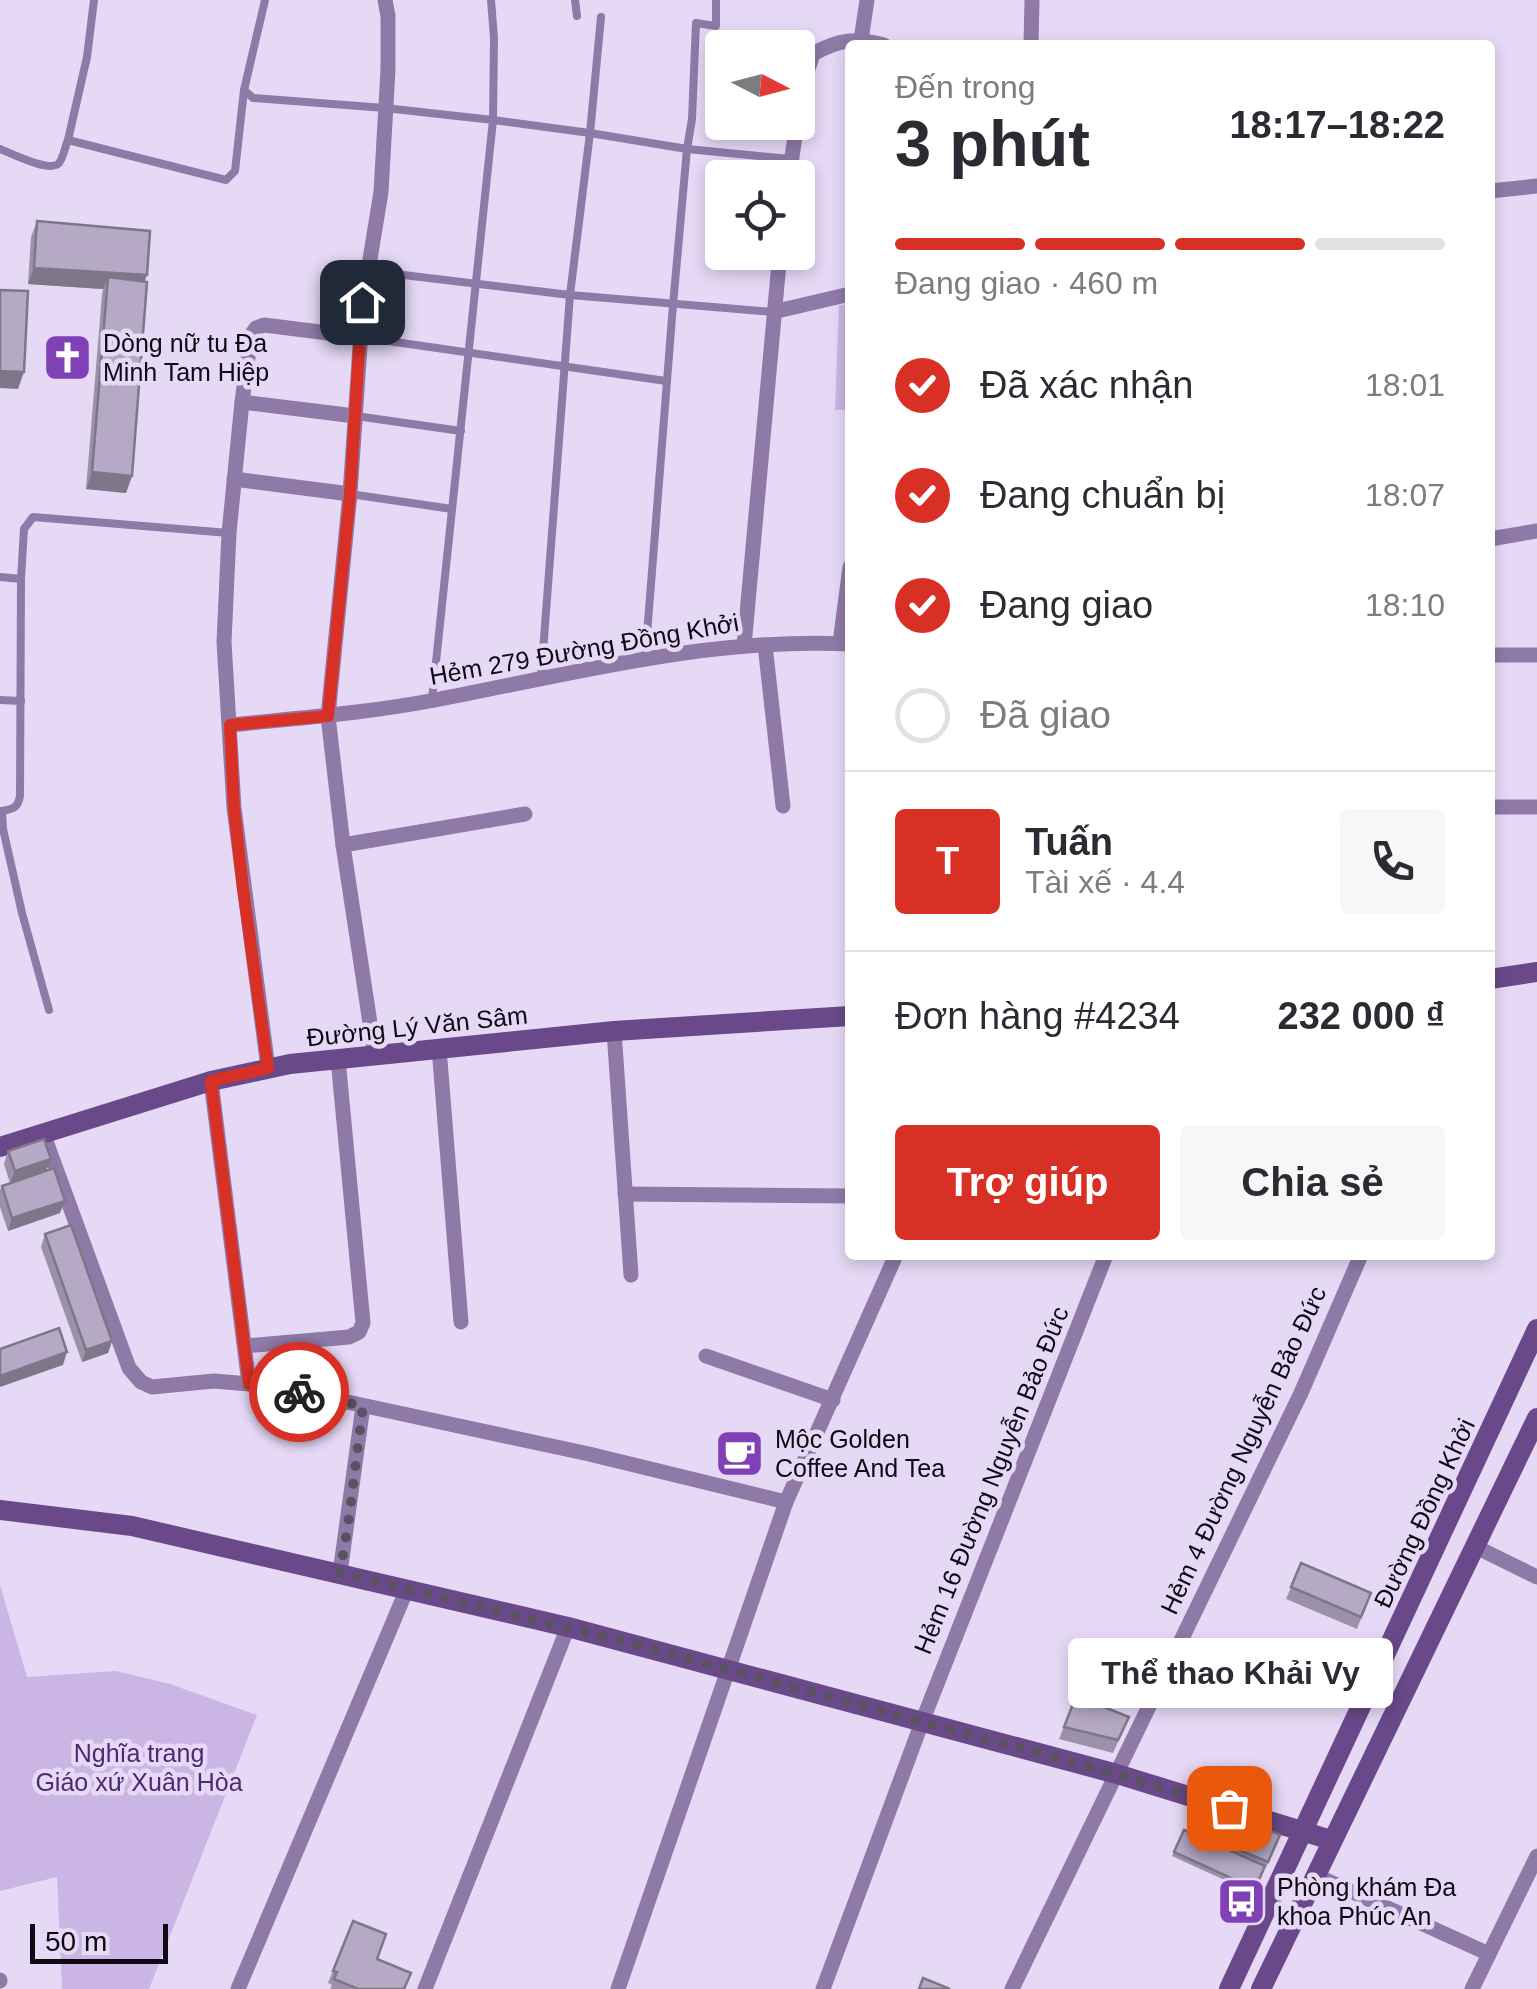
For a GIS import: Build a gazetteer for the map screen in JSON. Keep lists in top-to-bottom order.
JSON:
{
  "streets": {
    "street": [
      "Hẻm 279 Đường Đồng Khởi",
      "Đường Lý Văn Sâm",
      "Hẻm 4 Đường Nguyễn Bảo Đức",
      "Hẻm 16 Đường Nguyễn Bảo Đức",
      "Đường Đồng Khởi"
    ]
  },
  "parks": ["Nghĩa trang Giáo xứ Xuân Hòa"],
  "places": {
    "church": ["Dòng nữ tu Đa Minh Tam Hiệp"],
    "cafe": ["Mộc Golden Coffee And Tea"],
    "other": ["Thể thao Khải Vy"],
    "bus stop": ["Phòng khám Đa khoa Phúc An"]
  },
  "scale_bar": "50 m",
  "north": "right",
  "page": {
    "heading": ["3 phút", "Đến trong", "18:17–18:22"],
    "panel": [
      "Tuấn",
      "Tài xế · 4.4",
      "Đơn hàng #4234",
      "232 000 ₫"
    ],
    "bar": "Đang giao · 460 m",
    "list": [
      ["Đã xác nhận", "18:01"],
      ["Đang chuẩn bị", "18:07"],
      ["Đang giao", "18:10"],
      "Đã giao"
    ],
    "round": "T",
    "buttons": ["Trợ giúp", "Chia sẻ"],
    "bubble": "Thể thao Khải Vy",
    "scale": "50 m"
  }
}
